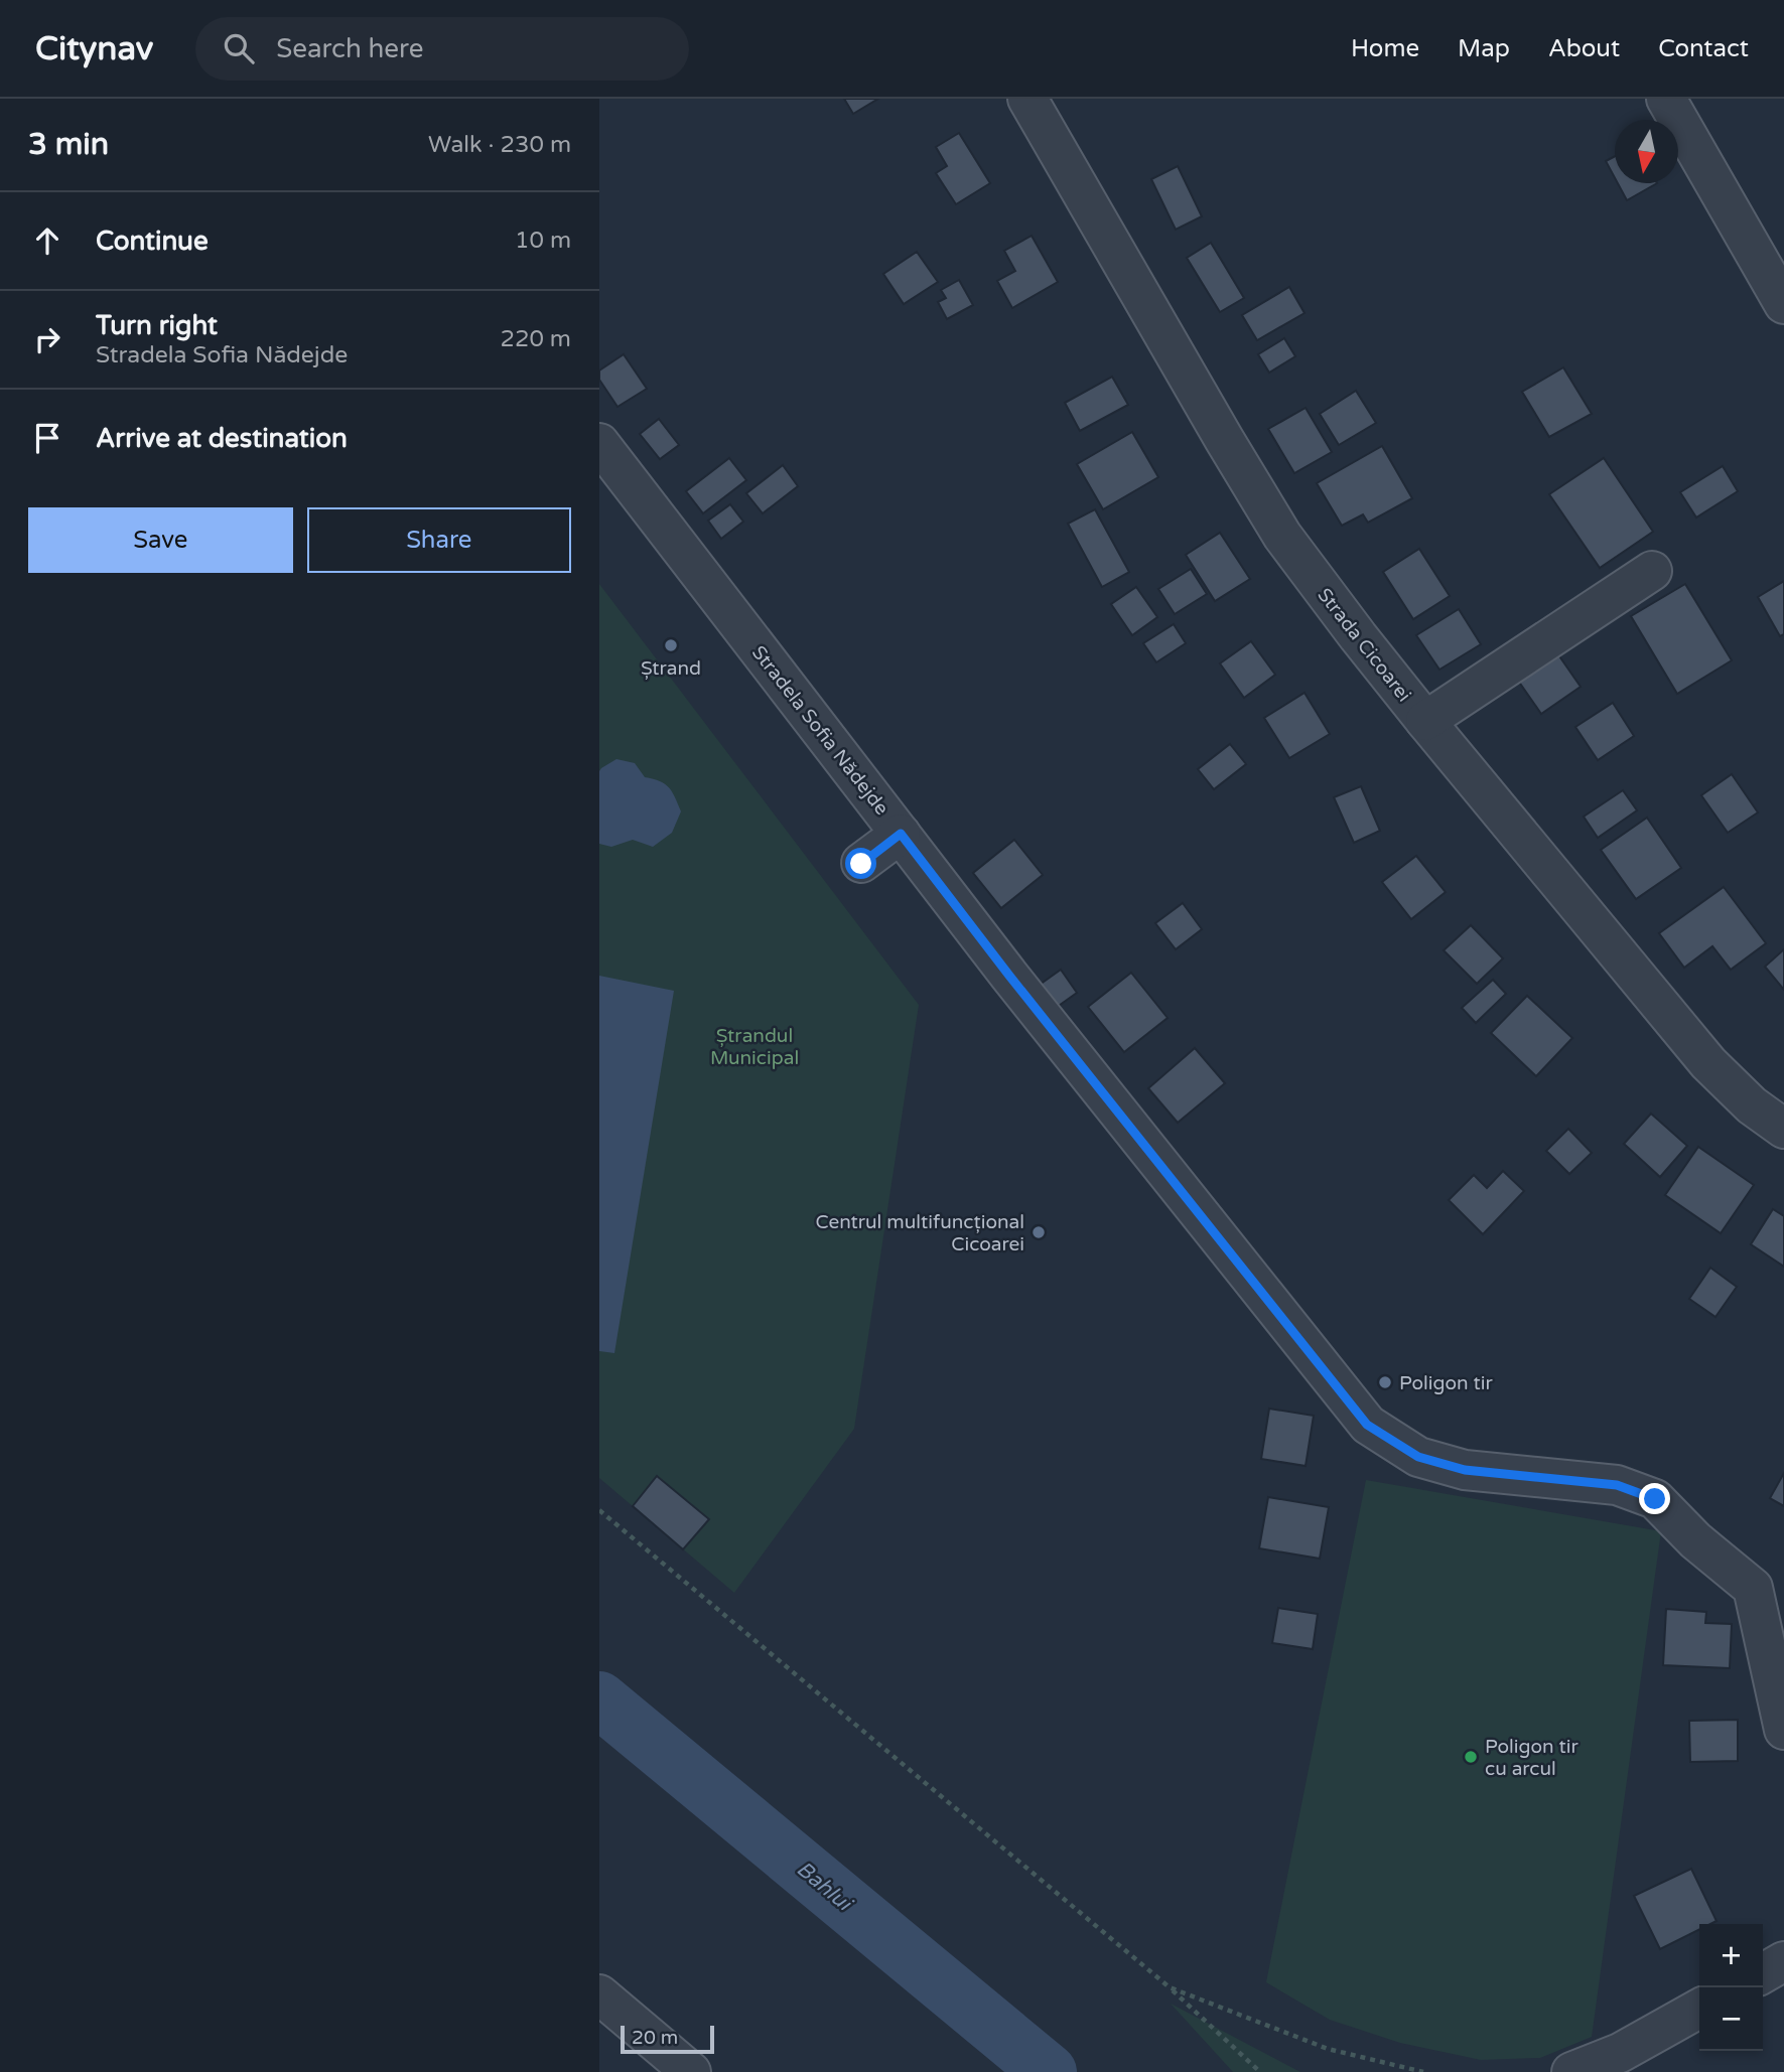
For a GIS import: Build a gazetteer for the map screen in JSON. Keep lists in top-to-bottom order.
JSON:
{
  "streets": {
    "street": ["Strada Cicoarei", "Stradela Sofia Nădejde"]
  },
  "water": ["Bahlui"],
  "parks": ["Ștrandul Municipal"],
  "places": [
    "Ștrand",
    "Centrul multifuncțional Cicoarei",
    "Poligon tir",
    "Poligon tir cu arcul"
  ],
  "scale_bar": "20 m",
  "north": "bottom",
  "page": {
    "header": "Citynav",
    "search": "Search here",
    "nav": [
      "Home",
      "Map",
      "About",
      "Contact"
    ],
    "heading": ["3 min", "Walk · 230 m"],
    "list": [
      ["Continue", "10 m"],
      ["Turn right", "Stradela Sofia Nădejde", "220 m"],
      "Arrive at destination"
    ],
    "buttons": ["Save", "Share"],
    "map_buttons": ["+", "−"],
    "scale": "20 m"
  }
}
